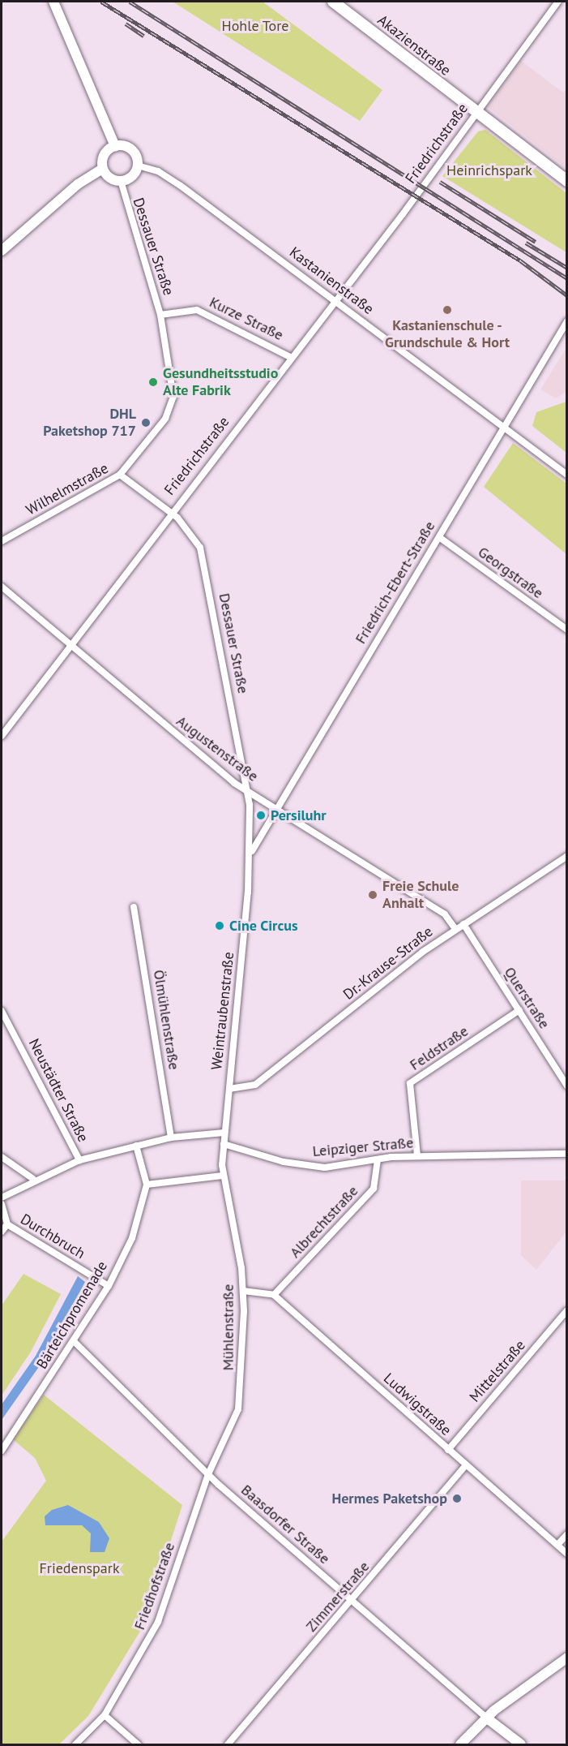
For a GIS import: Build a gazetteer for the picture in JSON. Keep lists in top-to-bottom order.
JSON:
{
  "streets": {
    "main road": ["Akazienstraße"],
    "street": [
      "Friedrichstraße",
      "Dessauer Straße",
      "Kastanienstraße",
      "Kurze Straße",
      "Wilhelmstraße",
      "Georgstraße",
      "Friedrich-Ebert-Straße",
      "Augustenstraße",
      "Dr.-Krause-Straße",
      "Querstraße",
      "Weintraubenstraße",
      "Ölmühlenstraße",
      "Feldstraße",
      "Neustädter Straße",
      "Leipziger Straße",
      "Albrechtstraße",
      "Durchbruch",
      "Bärteichpromenade",
      "Mühlenstraße",
      "Mittelstraße",
      "Ludwigstraße",
      "Baasdorfer Straße",
      "Friedhofstraße",
      "Zimmerstraße"
    ]
  },
  "crossings": [
    ["Akazienstraße", "Friedrichstraße"],
    ["Friedrichstraße", "Dessauer Straße"],
    ["Friedrichstraße", "Kastanienstraße"],
    ["Friedrichstraße", "Kurze Straße"],
    ["Friedrichstraße", "Augustenstraße"],
    ["Dessauer Straße", "Kastanienstraße"],
    ["Dessauer Straße", "Kurze Straße"],
    ["Dessauer Straße", "Wilhelmstraße"],
    ["Dessauer Straße", "Augustenstraße"],
    ["Dessauer Straße", "Weintraubenstraße"],
    ["Kastanienstraße", "Friedrich-Ebert-Straße"],
    ["Georgstraße", "Friedrich-Ebert-Straße"],
    ["Friedrich-Ebert-Straße", "Augustenstraße"],
    ["Friedrich-Ebert-Straße", "Weintraubenstraße"],
    ["Augustenstraße", "Dr.-Krause-Straße"],
    ["Augustenstraße", "Weintraubenstraße"],
    ["Dr.-Krause-Straße", "Querstraße"],
    ["Dr.-Krause-Straße", "Weintraubenstraße"],
    ["Querstraße", "Feldstraße"],
    ["Weintraubenstraße", "Mühlenstraße"],
    ["Feldstraße", "Leipziger Straße"],
    ["Leipziger Straße", "Albrechtstraße"],
    ["Leipziger Straße", "Mühlenstraße"],
    ["Albrechtstraße", "Ludwigstraße"],
    ["Durchbruch", "Bärteichpromenade"],
    ["Bärteichpromenade", "Baasdorfer Straße"],
    ["Mühlenstraße", "Baasdorfer Straße"],
    ["Mühlenstraße", "Friedhofstraße"],
    ["Mittelstraße", "Ludwigstraße"],
    ["Ludwigstraße", "Zimmerstraße"],
    ["Baasdorfer Straße", "Friedhofstraße"],
    ["Baasdorfer Straße", "Zimmerstraße"]
  ],
  "parks": ["Hohle Tore", "Heinrichspark", "Friedenspark"],
  "places": [
    "Kastanienschule - Grundschule & Hort",
    "Gesundheitsstudio Alte Fabrik",
    "DHL Paketshop 717",
    "Persiluhr",
    "Freie Schule Anhalt",
    "Cine Circus",
    "Hermes Paketshop"
  ]
}
